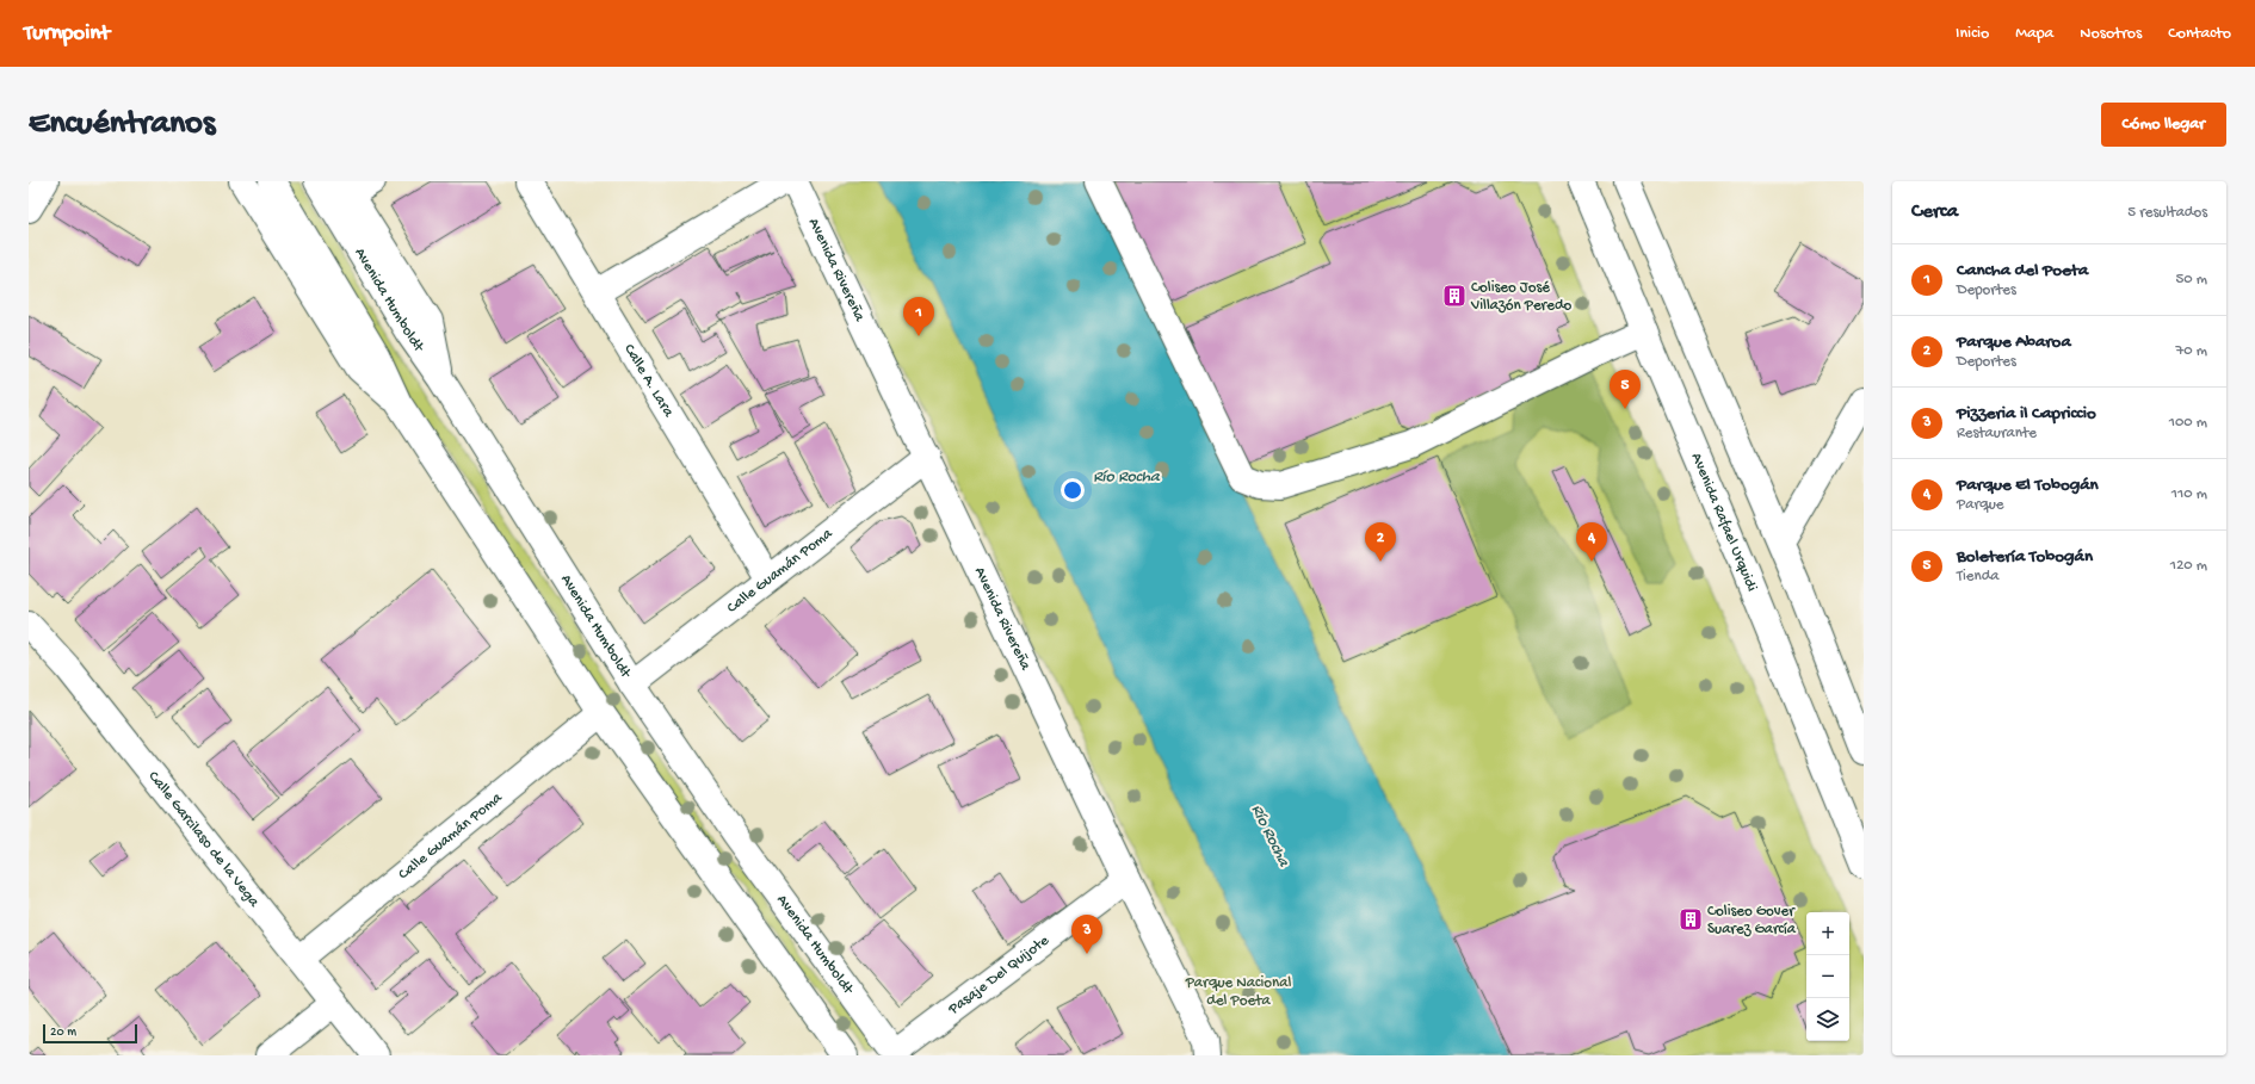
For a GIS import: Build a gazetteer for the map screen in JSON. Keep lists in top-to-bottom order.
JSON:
{
  "streets": {
    "main road": [
      "Avenida Rivereña",
      "Avenida Humboldt",
      "Calle A. Lara",
      "Avenida Rafael Urquidi",
      "Calle Guamán Poma",
      "Calle Garcilaso de la Vega",
      "Pasaje Del Quijote"
    ]
  },
  "crossings": [
    ["Avenida Rivereña", "Calle Guamán Poma"],
    ["Avenida Rivereña", "Pasaje Del Quijote"],
    ["Avenida Humboldt", "Calle Guamán Poma"],
    ["Avenida Humboldt", "Pasaje Del Quijote"],
    ["Calle A. Lara", "Calle Guamán Poma"],
    ["Calle Guamán Poma", "Calle Garcilaso de la Vega"]
  ],
  "water": ["Río Rocha"],
  "parks": ["Parque Nacional del Poeta"],
  "places": {
    "building": ["Coliseo José Villazón Peredo", "Coliseo Gover Suarez García"]
  },
  "scale_bar": "20 m",
  "page": {
    "header": "Turnpoint",
    "nav": [
      "Inicio",
      "Mapa",
      "Nosotros",
      "Contacto"
    ],
    "buttons": "Cómo llegar",
    "title": "Encuéntranos",
    "heading": ["Cerca", "5 resultados"],
    "list": [
      {
        "mark": "1",
        "name": "Cancha del Poeta",
        "note": "Deportes",
        "value": "50 m"
      },
      {
        "mark": "2",
        "name": "Parque Abaroa",
        "note": "Deportes",
        "value": "70 m"
      },
      {
        "mark": "3",
        "name": "Pizzeria il Capriccio",
        "note": "Restaurante",
        "value": "100 m"
      },
      {
        "mark": "4",
        "name": "Parque El Tobogán",
        "note": "Parque",
        "value": "110 m"
      },
      {
        "mark": "5",
        "name": "Boletería Tobogán",
        "note": "Tienda",
        "value": "120 m"
      }
    ],
    "pins": [
      "1",
      "5",
      "2",
      "4",
      "3"
    ],
    "map_buttons": ["+", "−"],
    "scale": "20 m"
  }
}
